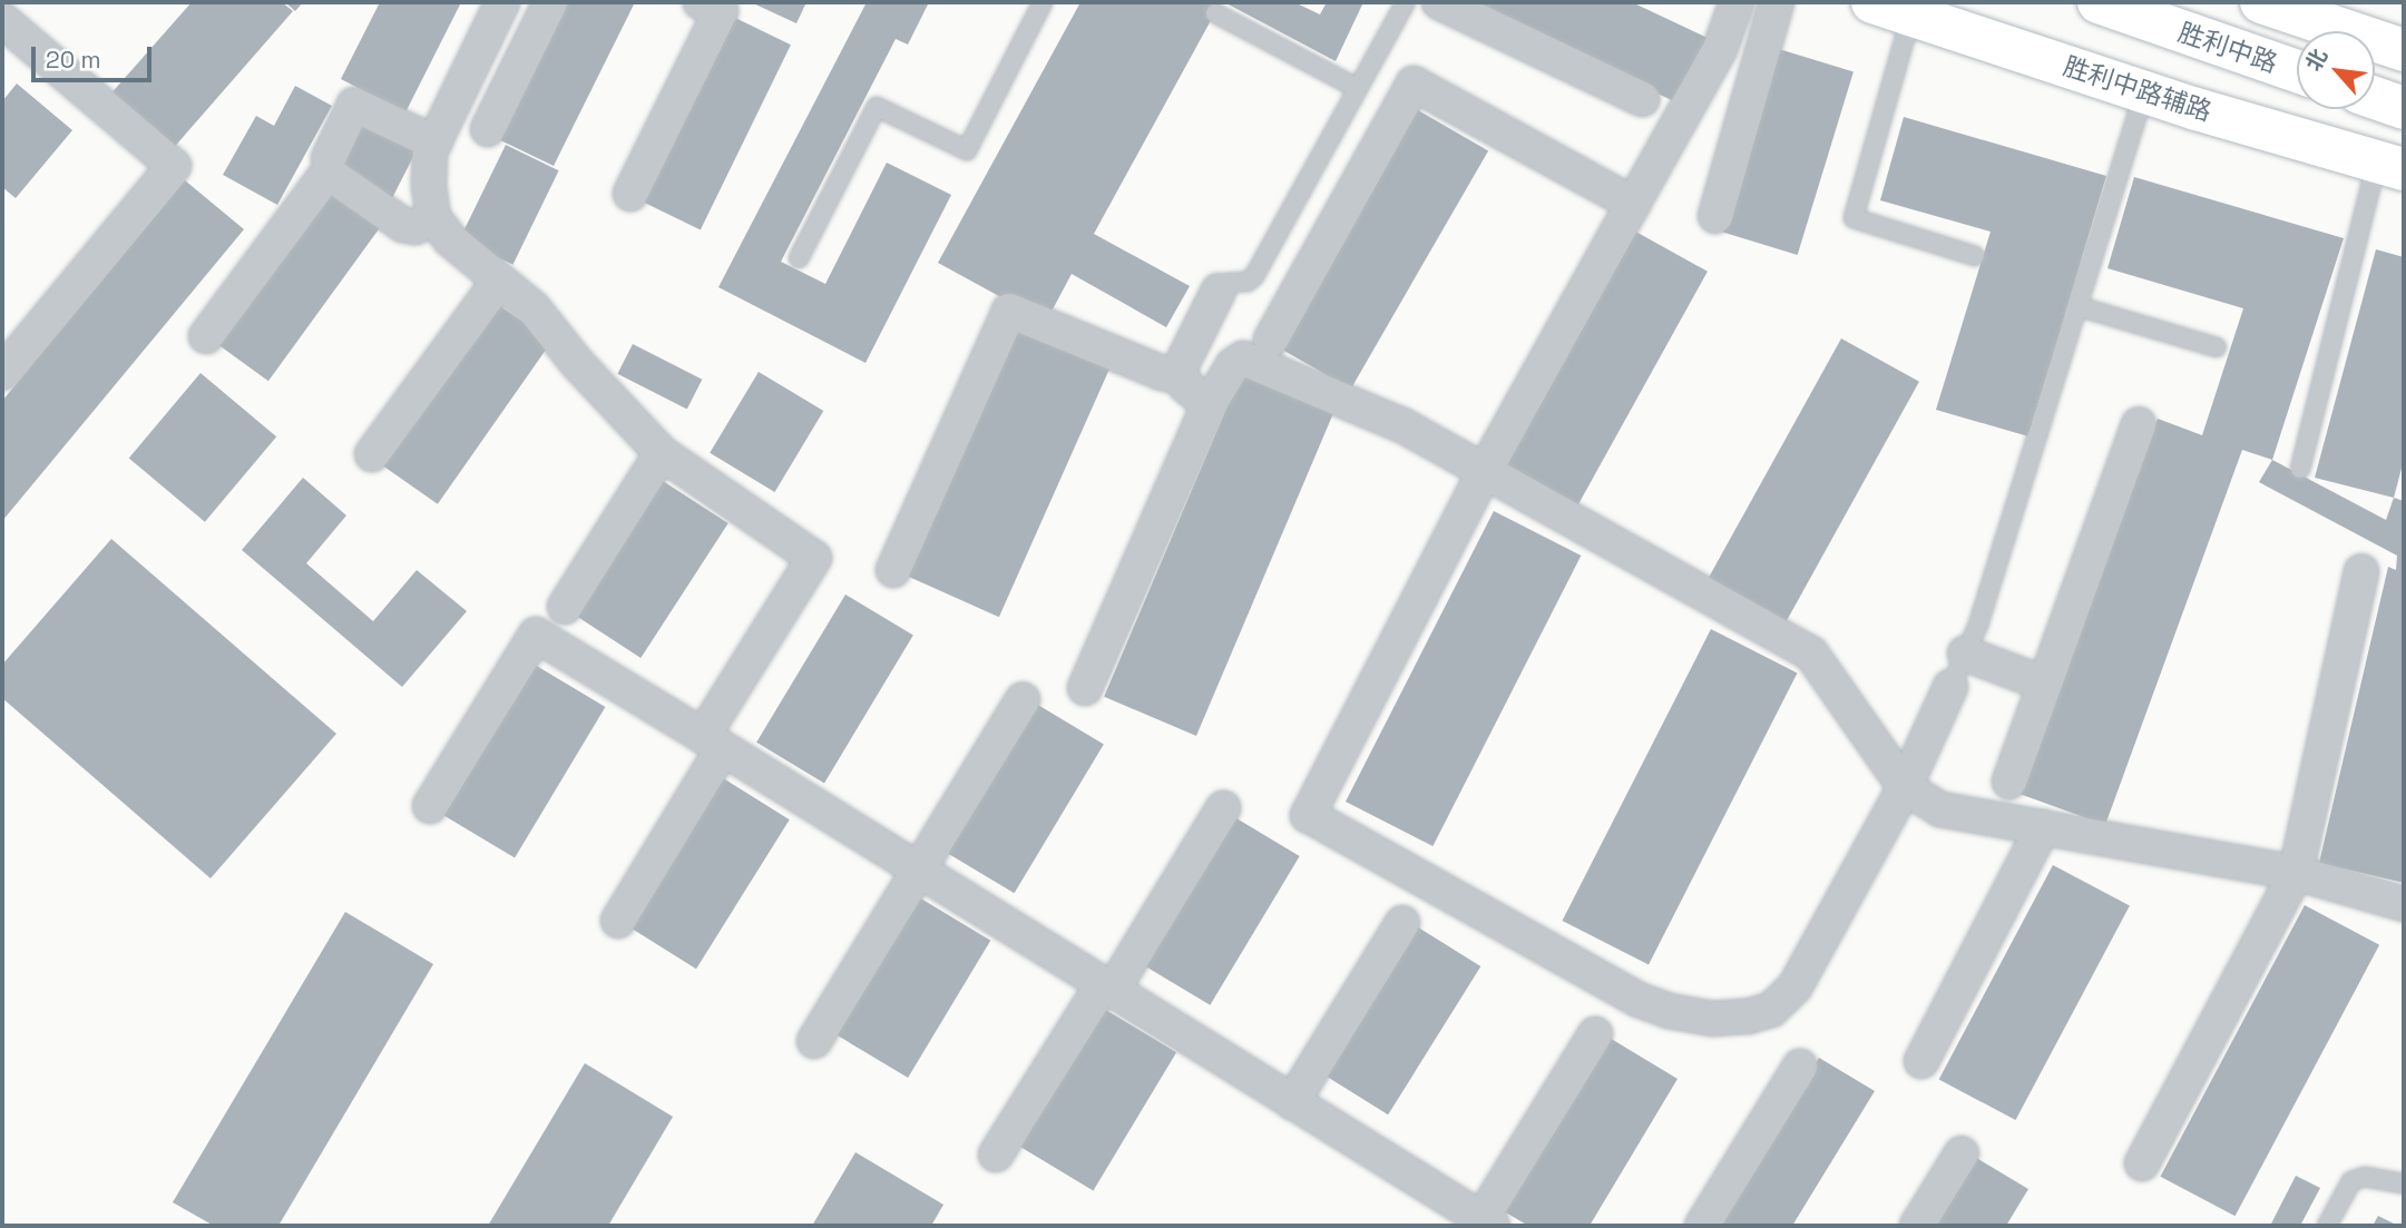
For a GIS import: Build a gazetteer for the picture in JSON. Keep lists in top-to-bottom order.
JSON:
{
  "streets": {
    "main road": ["胜利中路", "胜利中路辅路"]
  },
  "scale_bar": "20 m",
  "north": "top left"
}
